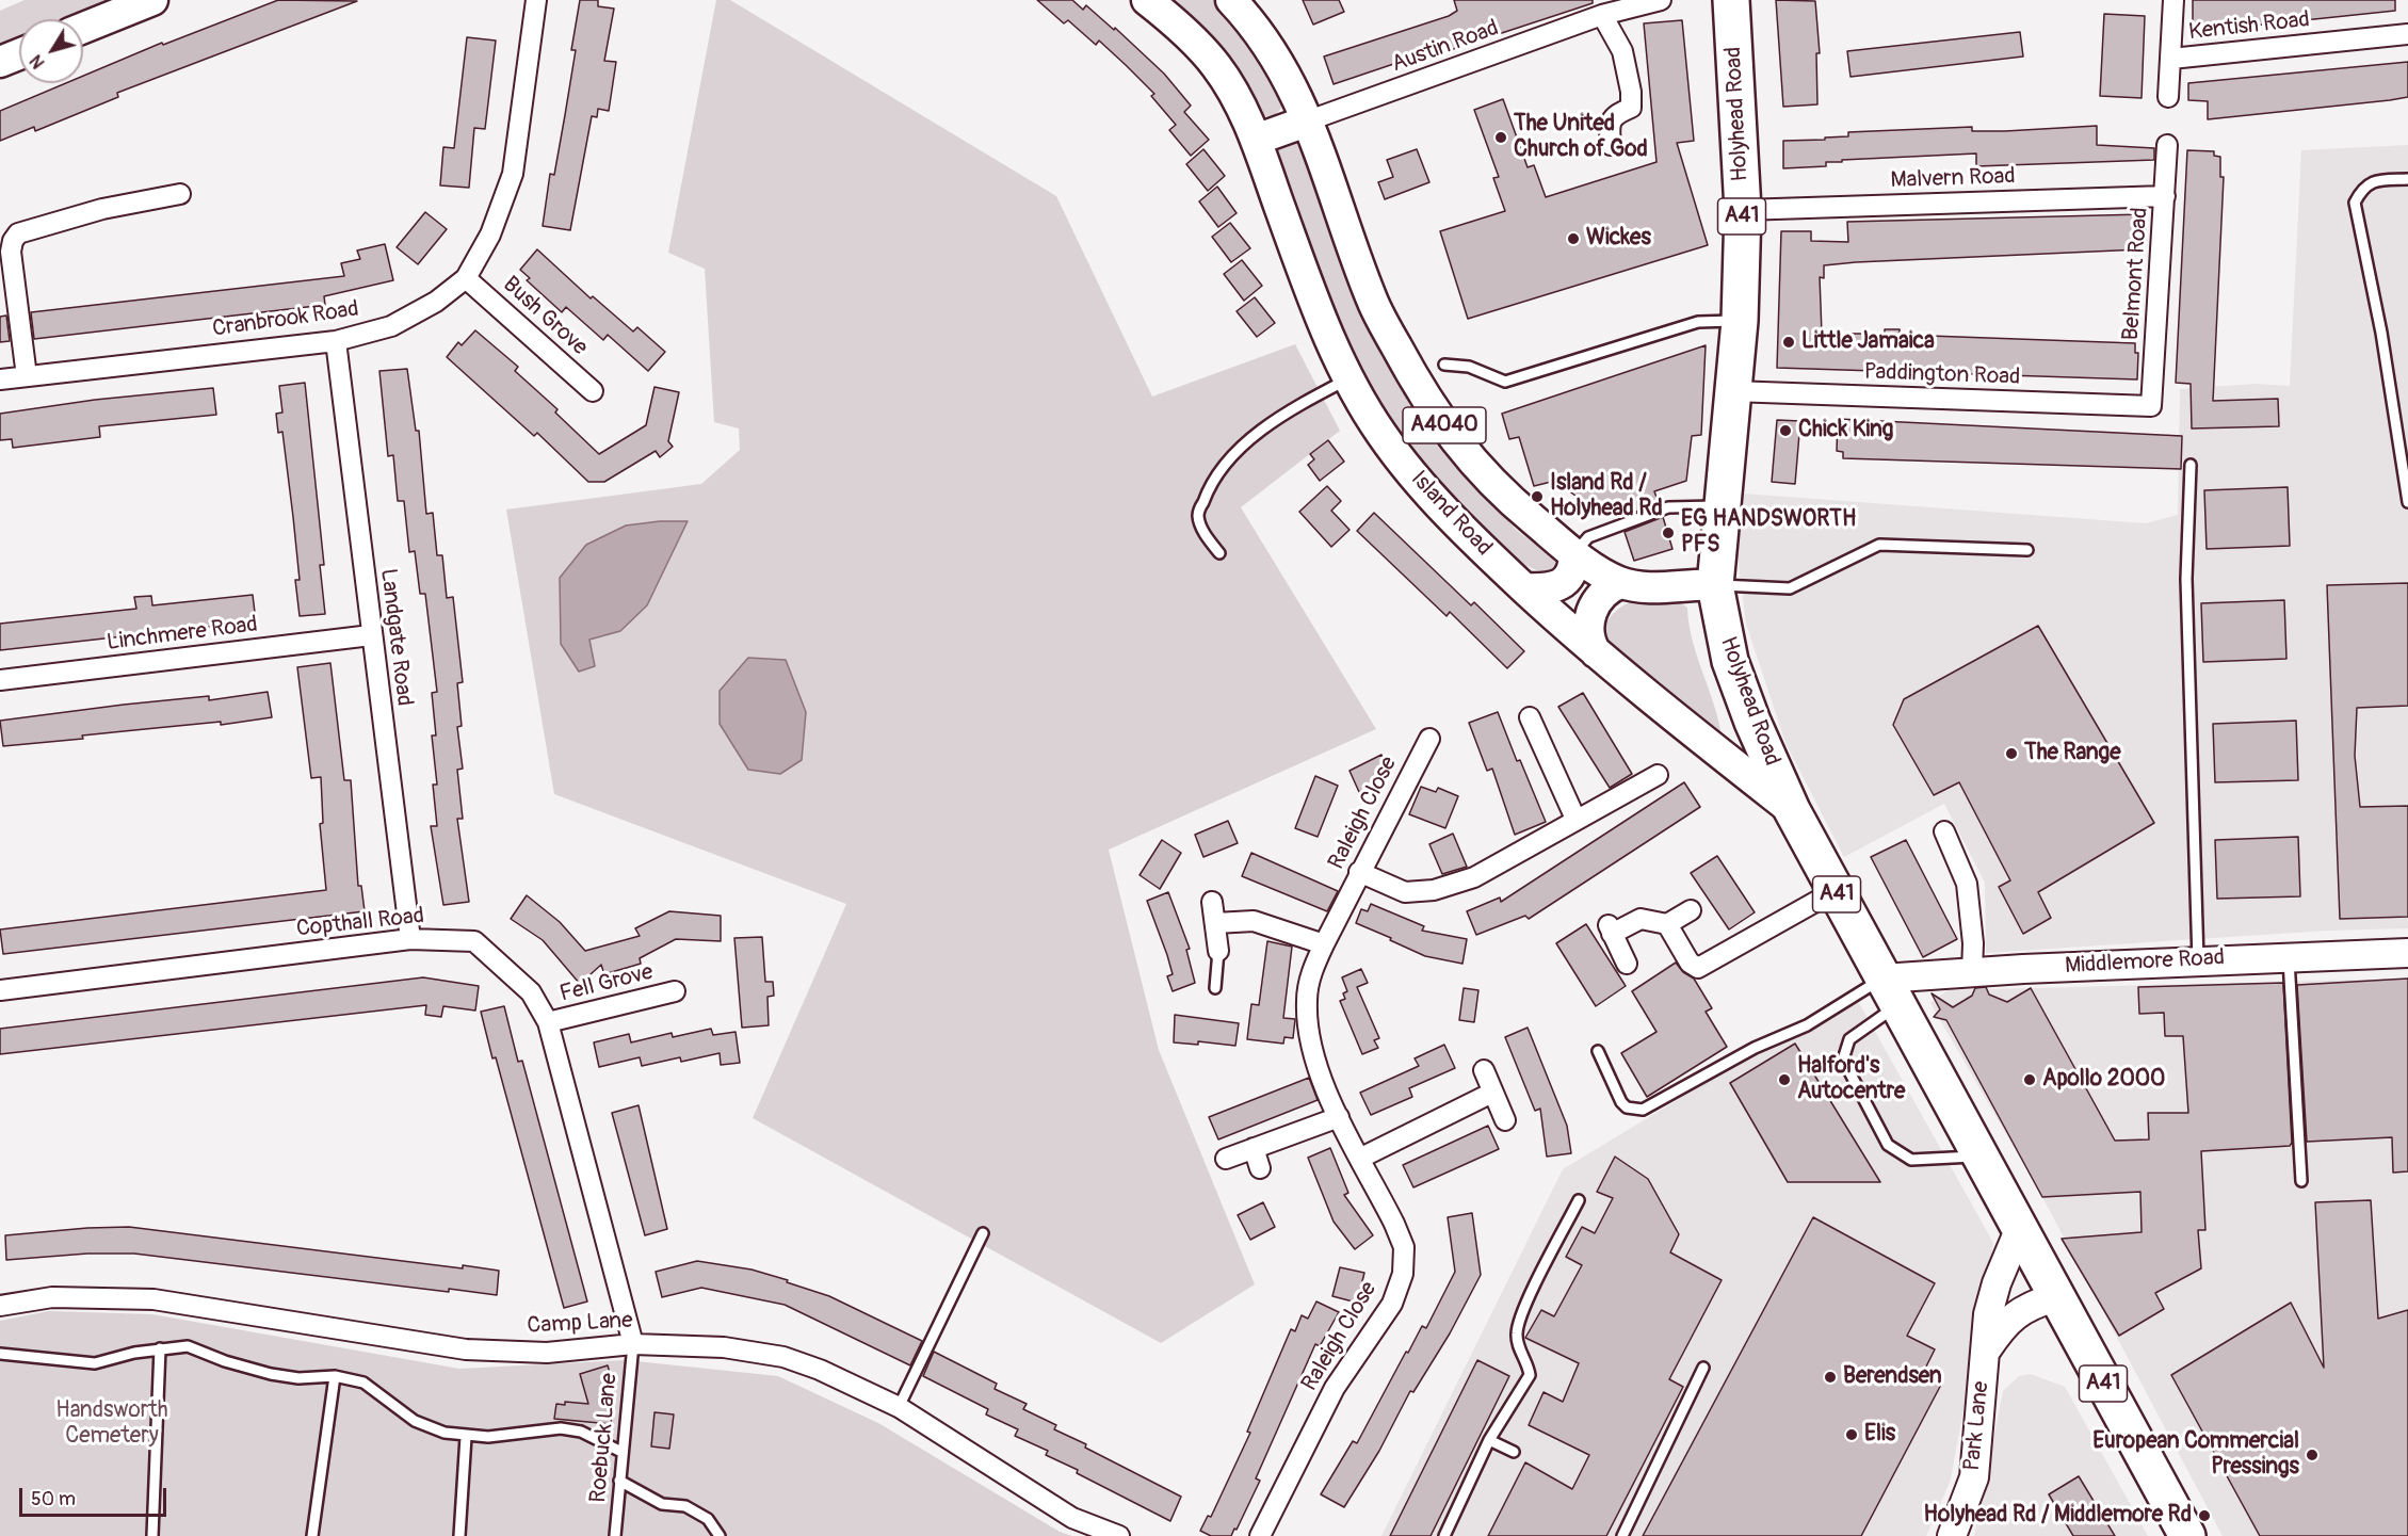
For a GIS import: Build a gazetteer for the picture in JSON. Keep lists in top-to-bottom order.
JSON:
{
  "streets": {
    "highway": ["Holyhead Road", "A41"],
    "main road": ["A4040", "Island Road"],
    "street": [
      "Kentish Road",
      "Austin Road",
      "Malvern Road",
      "Belmont Road",
      "Bush Grove",
      "Cranbrook Road",
      "Paddington Road",
      "Linchmere Road",
      "Landgate Road",
      "Raleigh Close",
      "Copthall Road",
      "Middlemore Road",
      "Fell Grove",
      "Camp Lane",
      "Park Lane"
    ],
    "lane": ["Roebuck Lane"]
  },
  "crossings": [
    ["Austin Road", "A4040"],
    ["Holyhead Road", "Malvern Road"],
    ["Holyhead Road", "A41"],
    ["Holyhead Road", "Paddington Road"],
    ["Holyhead Road", "A4040"],
    ["Holyhead Road", "Island Road"],
    ["Holyhead Road", "Middlemore Road"],
    ["Holyhead Road", "Park Lane"],
    ["Malvern Road", "Belmont Road"],
    ["A41", "Park Lane"],
    ["Belmont Road", "Paddington Road"],
    ["Bush Grove", "Cranbrook Road"],
    ["Cranbrook Road", "Landgate Road"],
    ["Linchmere Road", "Landgate Road"],
    ["Landgate Road", "Copthall Road"],
    ["Copthall Road", "Fell Grove"],
    ["Copthall Road", "Camp Lane"],
    ["Copthall Road", "Roebuck Lane"],
    ["Camp Lane", "Roebuck Lane"]
  ],
  "parks": ["Handsworth Cemetery"],
  "places": [
    "The United Church of God",
    "Wickes",
    "Little Jamaica",
    "Chick King",
    "Island Rd / Holyhead Rd",
    "EG HANDSWORTH PFS",
    "The Range",
    "Halford's Autocentre",
    "Apollo 2000",
    "Berendsen",
    "Elis",
    "European Commercial Pressings",
    "Holyhead Rd / Middlemore Rd"
  ],
  "scale_bar": "50 m",
  "north": "bottom left"
}
